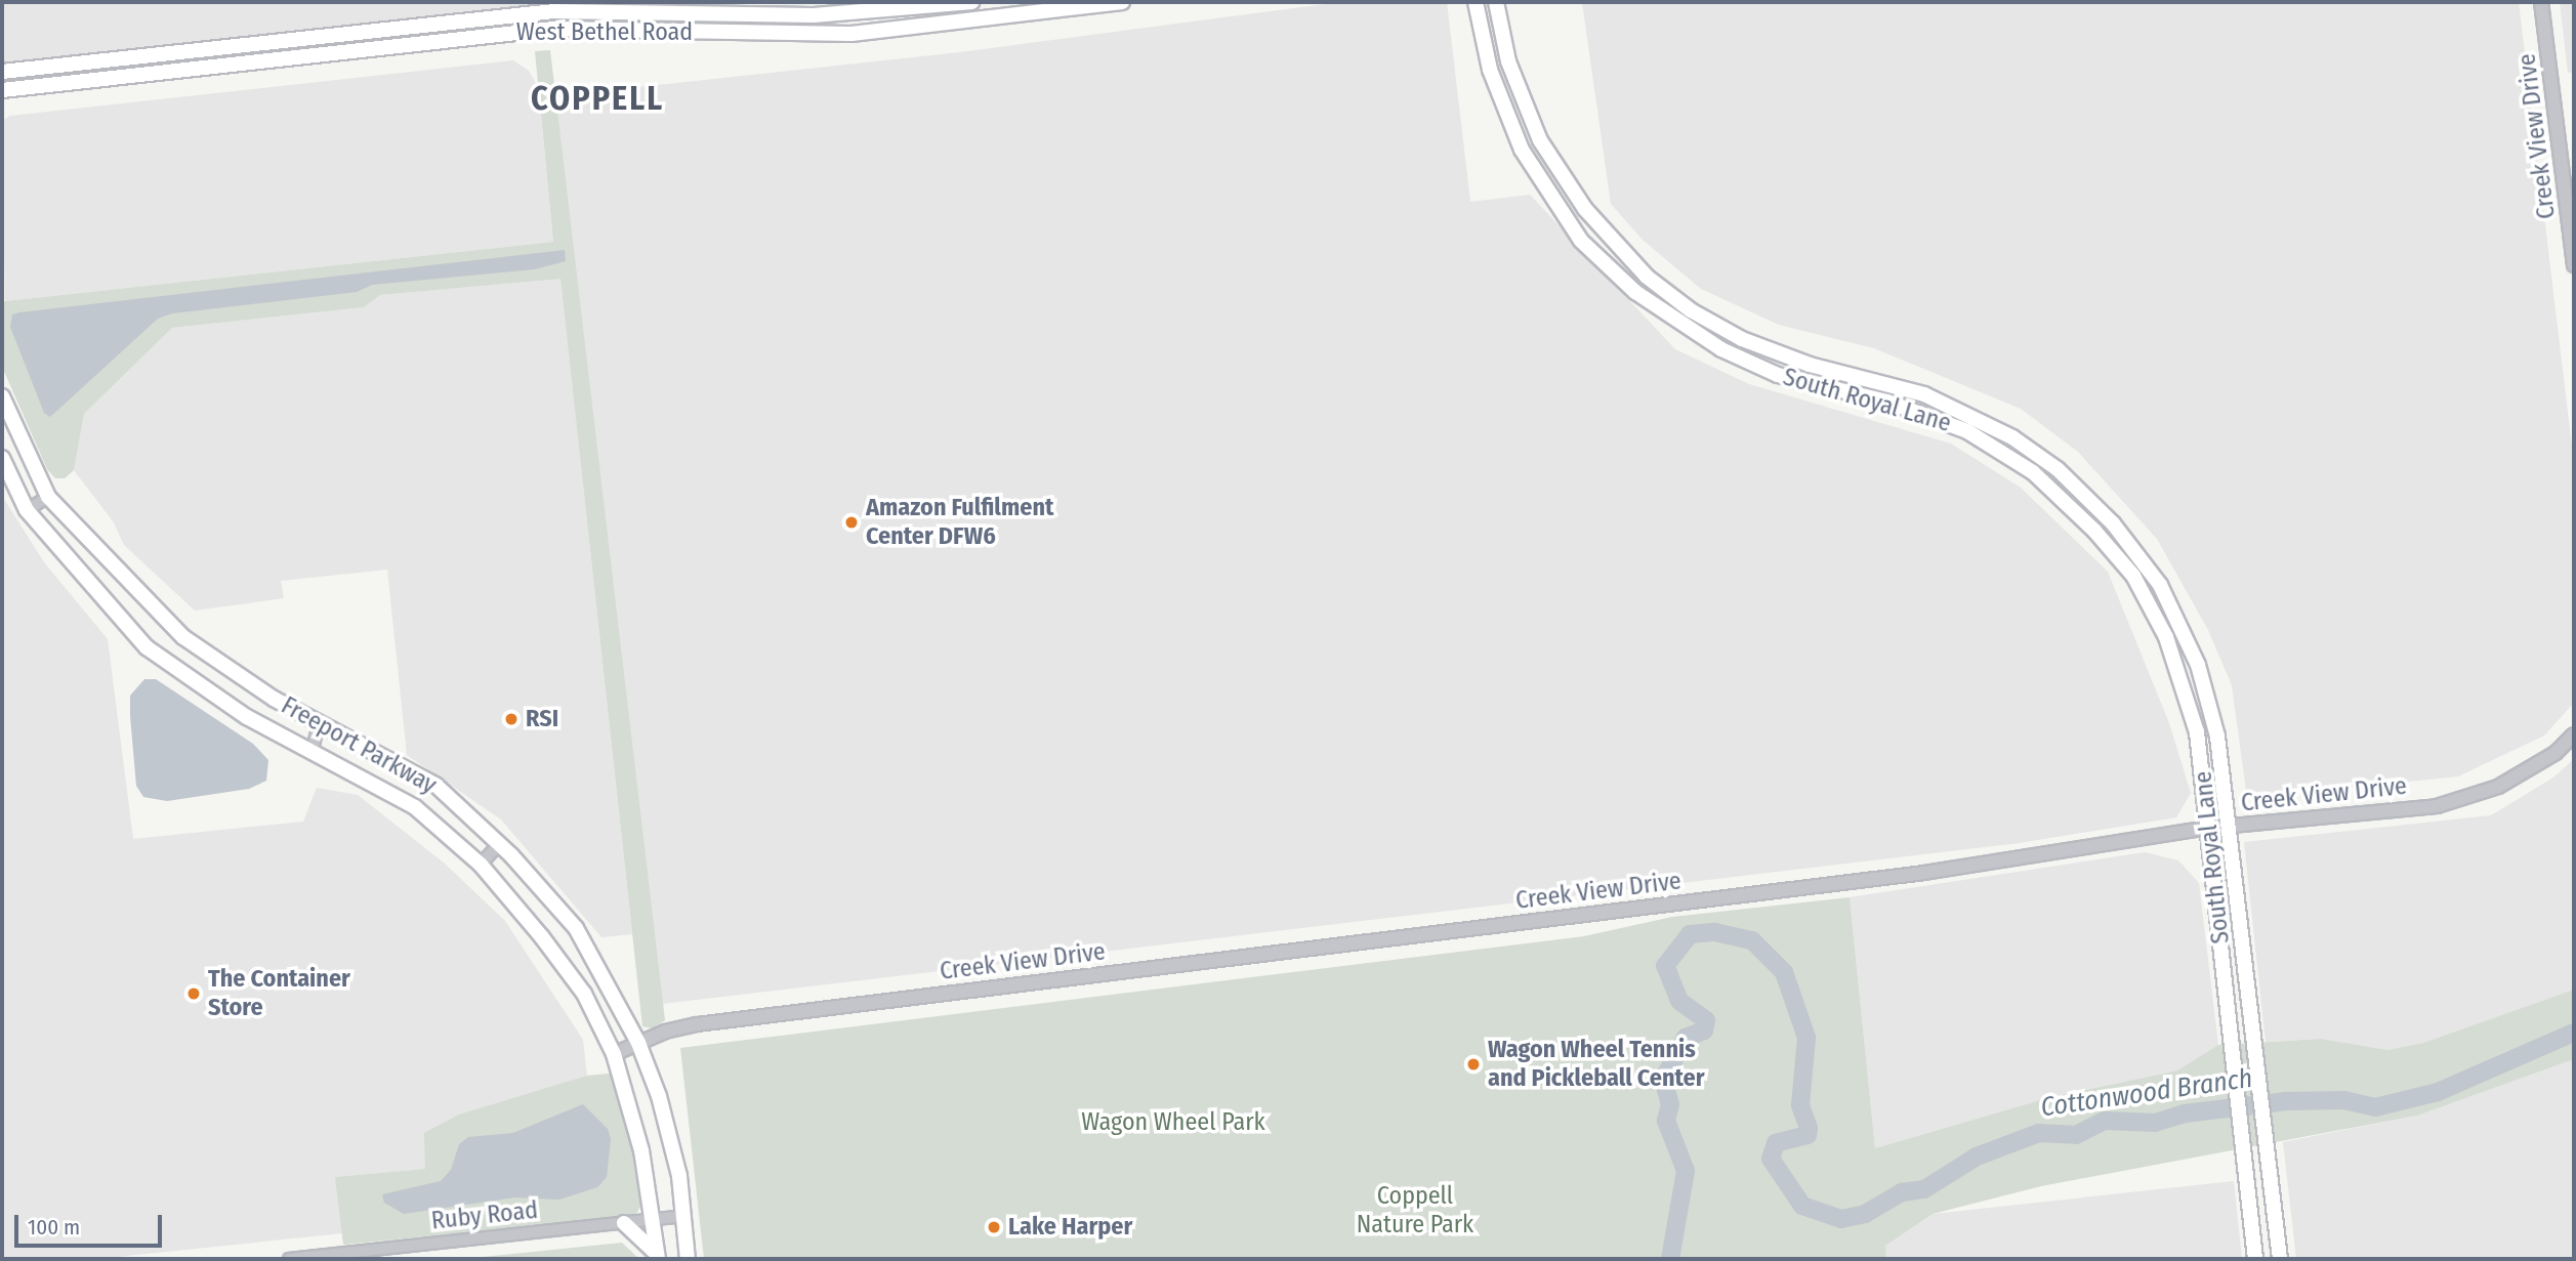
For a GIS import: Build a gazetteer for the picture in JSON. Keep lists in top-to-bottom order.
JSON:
{
  "streets": {
    "main road": ["West Bethel Road", "South Royal Lane", "Freeport Parkway"],
    "street": ["Creek View Drive", "Ruby Road"]
  },
  "crossings": [
    ["Creek View Drive", "South Royal Lane"],
    ["Creek View Drive", "Freeport Parkway"],
    ["Freeport Parkway", "Ruby Road"]
  ],
  "districts": ["COPPELL"],
  "water": ["Cottonwood Branch"],
  "parks": ["Wagon Wheel Park", "Coppell Nature Park"],
  "places": [
    "Amazon Fulfilment Center DFW6",
    "RSI",
    "The Container Store",
    "Wagon Wheel Tennis and Pickleball Center",
    "Lake Harper"
  ],
  "scale_bar": "100 m"
}
